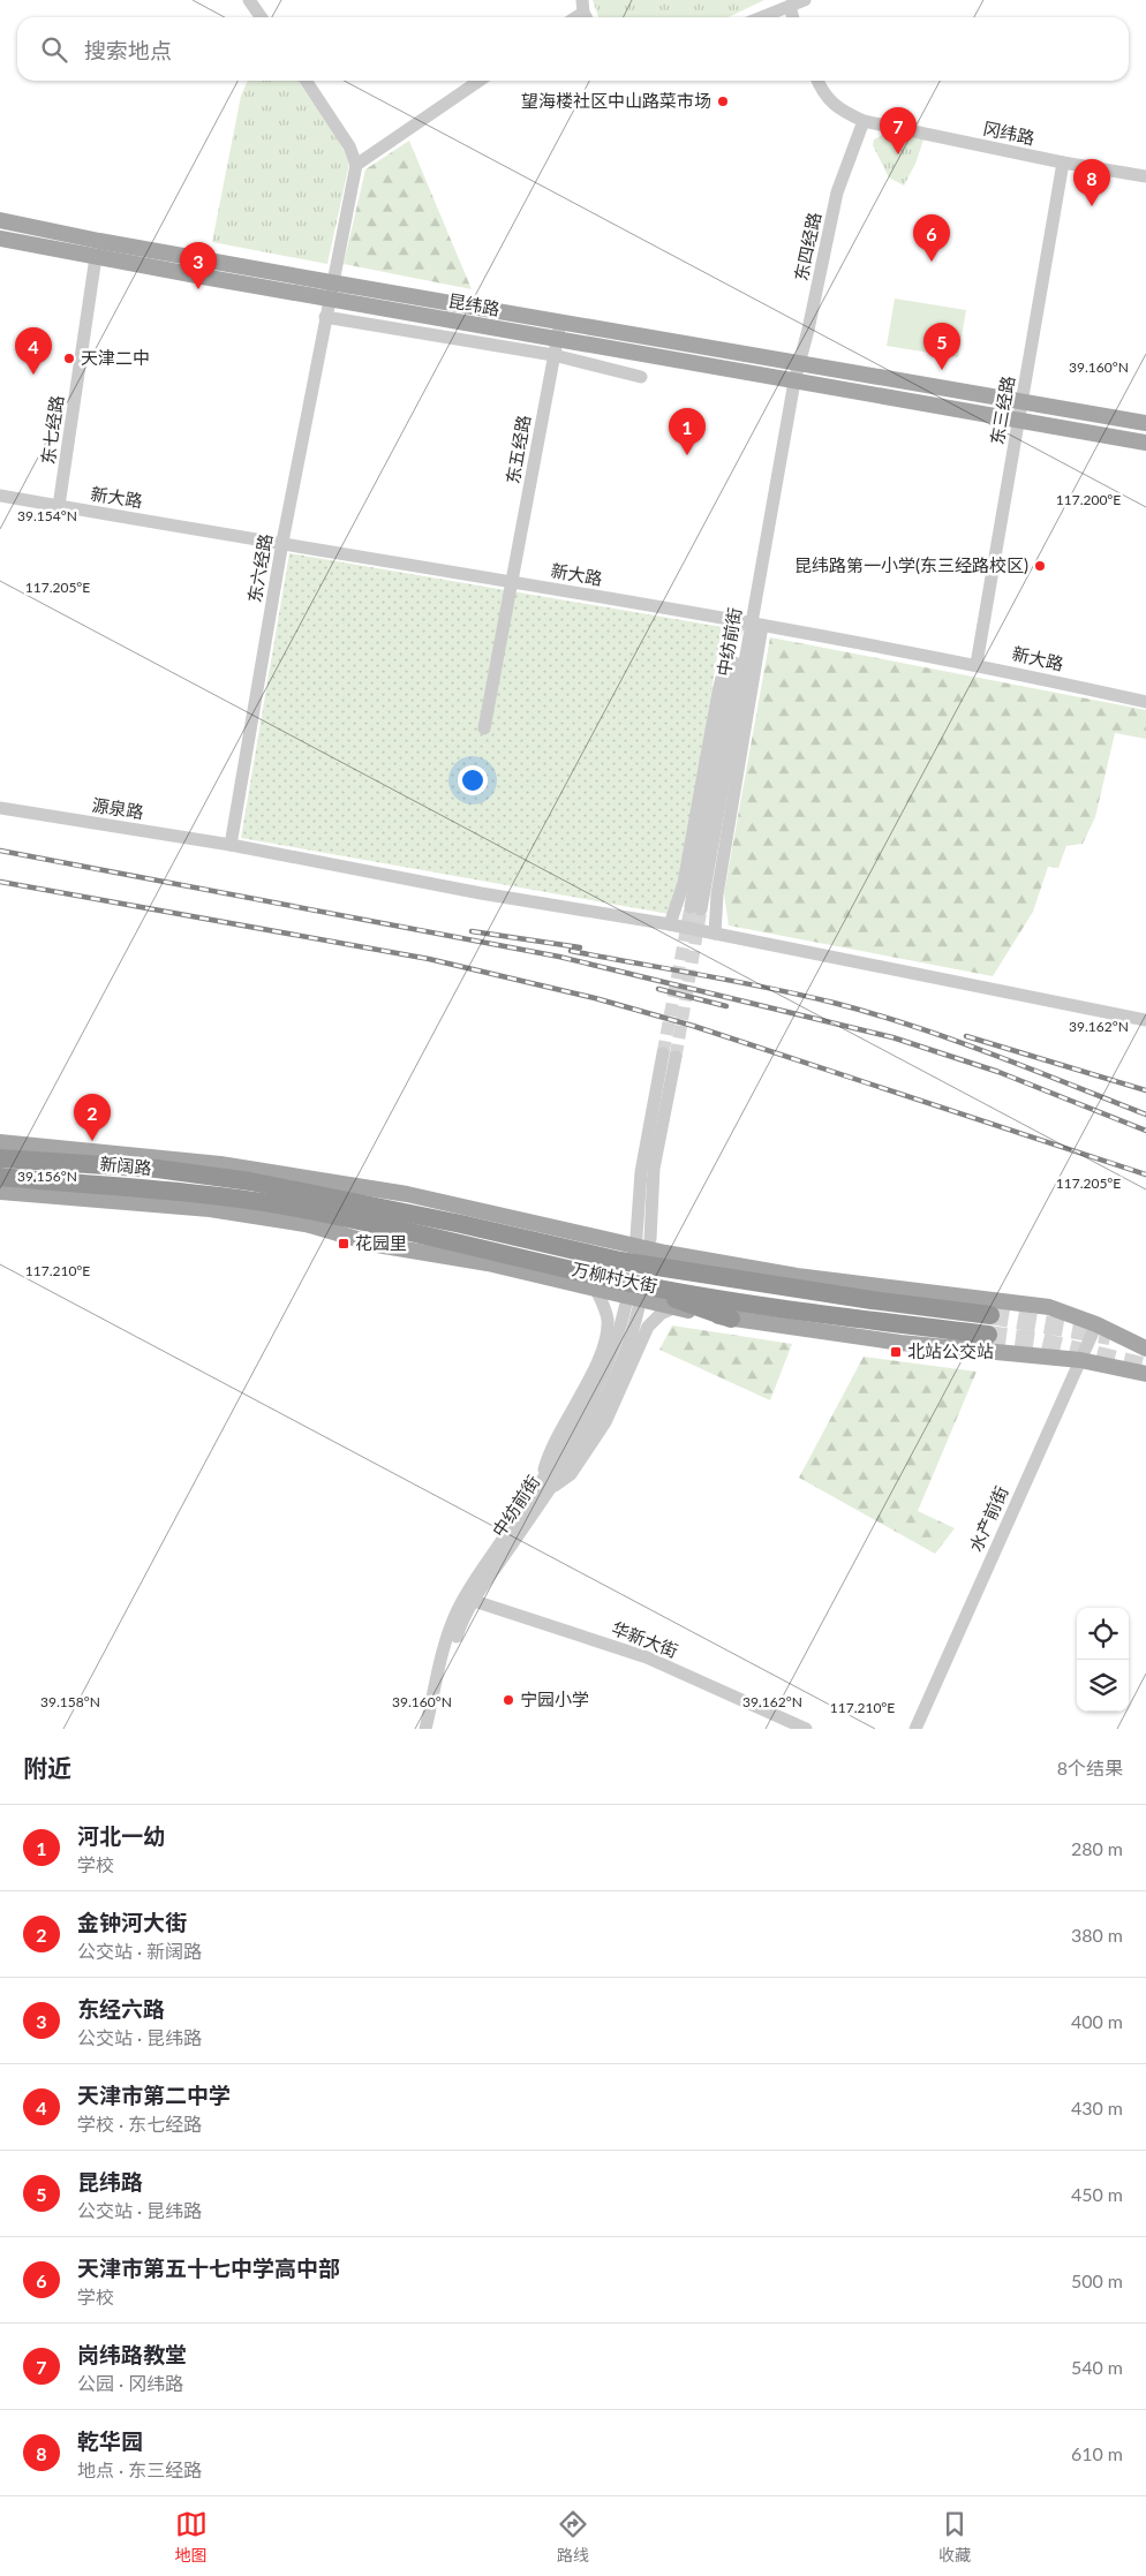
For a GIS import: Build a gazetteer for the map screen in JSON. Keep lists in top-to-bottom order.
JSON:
{
  "streets": {
    "highway": ["新阔路", "万柳村大街"],
    "main road": ["昆纬路"],
    "street": [
      "冈纬路",
      "东四经路",
      "东三经路",
      "东七经路",
      "东五经路",
      "新大路",
      "东六经路",
      "中纺前街",
      "源泉路",
      "水产前街",
      "华新大街"
    ]
  },
  "crossings": [
    ["冈纬路", "东四经路"],
    ["冈纬路", "东三经路"],
    ["东四经路", "昆纬路"],
    ["东四经路", "中纺前街"],
    ["昆纬路", "东三经路"],
    ["昆纬路", "东七经路"],
    ["昆纬路", "东五经路"],
    ["昆纬路", "东六经路"],
    ["昆纬路", "中纺前街"],
    ["东三经路", "新大路"],
    ["东七经路", "新大路"],
    ["东五经路", "新大路"],
    ["新大路", "东六经路"],
    ["新大路", "中纺前街"],
    ["东六经路", "源泉路"],
    ["中纺前街", "华新大街"],
    ["新阔路", "万柳村大街"]
  ],
  "places": {
    "other": [
      "望海楼社区中山路菜市场",
      "天津二中",
      "昆纬路第一小学(东三经路校区)",
      "宁园小学"
    ],
    "transit": ["花园里", "北站公交站"]
  },
  "page": {
    "search": "搜索地点",
    "pins": [
      "7",
      "8",
      "6",
      "3",
      "5",
      "4",
      "1",
      "2"
    ],
    "heading": ["附近", "8个结果"],
    "list": [
      {
        "mark": "1",
        "name": "河北一幼",
        "note": "学校",
        "value": "280 m"
      },
      {
        "mark": "2",
        "name": "金钟河大街",
        "note": "公交站 · 新阔路",
        "value": "380 m"
      },
      {
        "mark": "3",
        "name": "东经六路",
        "note": "公交站 · 昆纬路",
        "value": "400 m"
      },
      {
        "mark": "4",
        "name": "天津市第二中学",
        "note": "学校 · 东七经路",
        "value": "430 m"
      },
      {
        "mark": "5",
        "name": "昆纬路",
        "note": "公交站 · 昆纬路",
        "value": "450 m"
      },
      {
        "mark": "6",
        "name": "天津市第五十七中学高中部",
        "note": "学校",
        "value": "500 m"
      },
      {
        "mark": "7",
        "name": "岗纬路教堂",
        "note": "公园 · 冈纬路",
        "value": "540 m"
      },
      {
        "mark": "8",
        "name": "乾华园",
        "note": "地点 · 东三经路",
        "value": "610 m"
      }
    ],
    "nav": ["地图", "路线", "收藏"]
  },
  "coordinates": [
    "39.160°N",
    "117.200°E",
    "39.154°N",
    "117.205°E",
    "39.162°N",
    "39.156°N",
    "117.210°E",
    "39.158°N"
  ]
}
